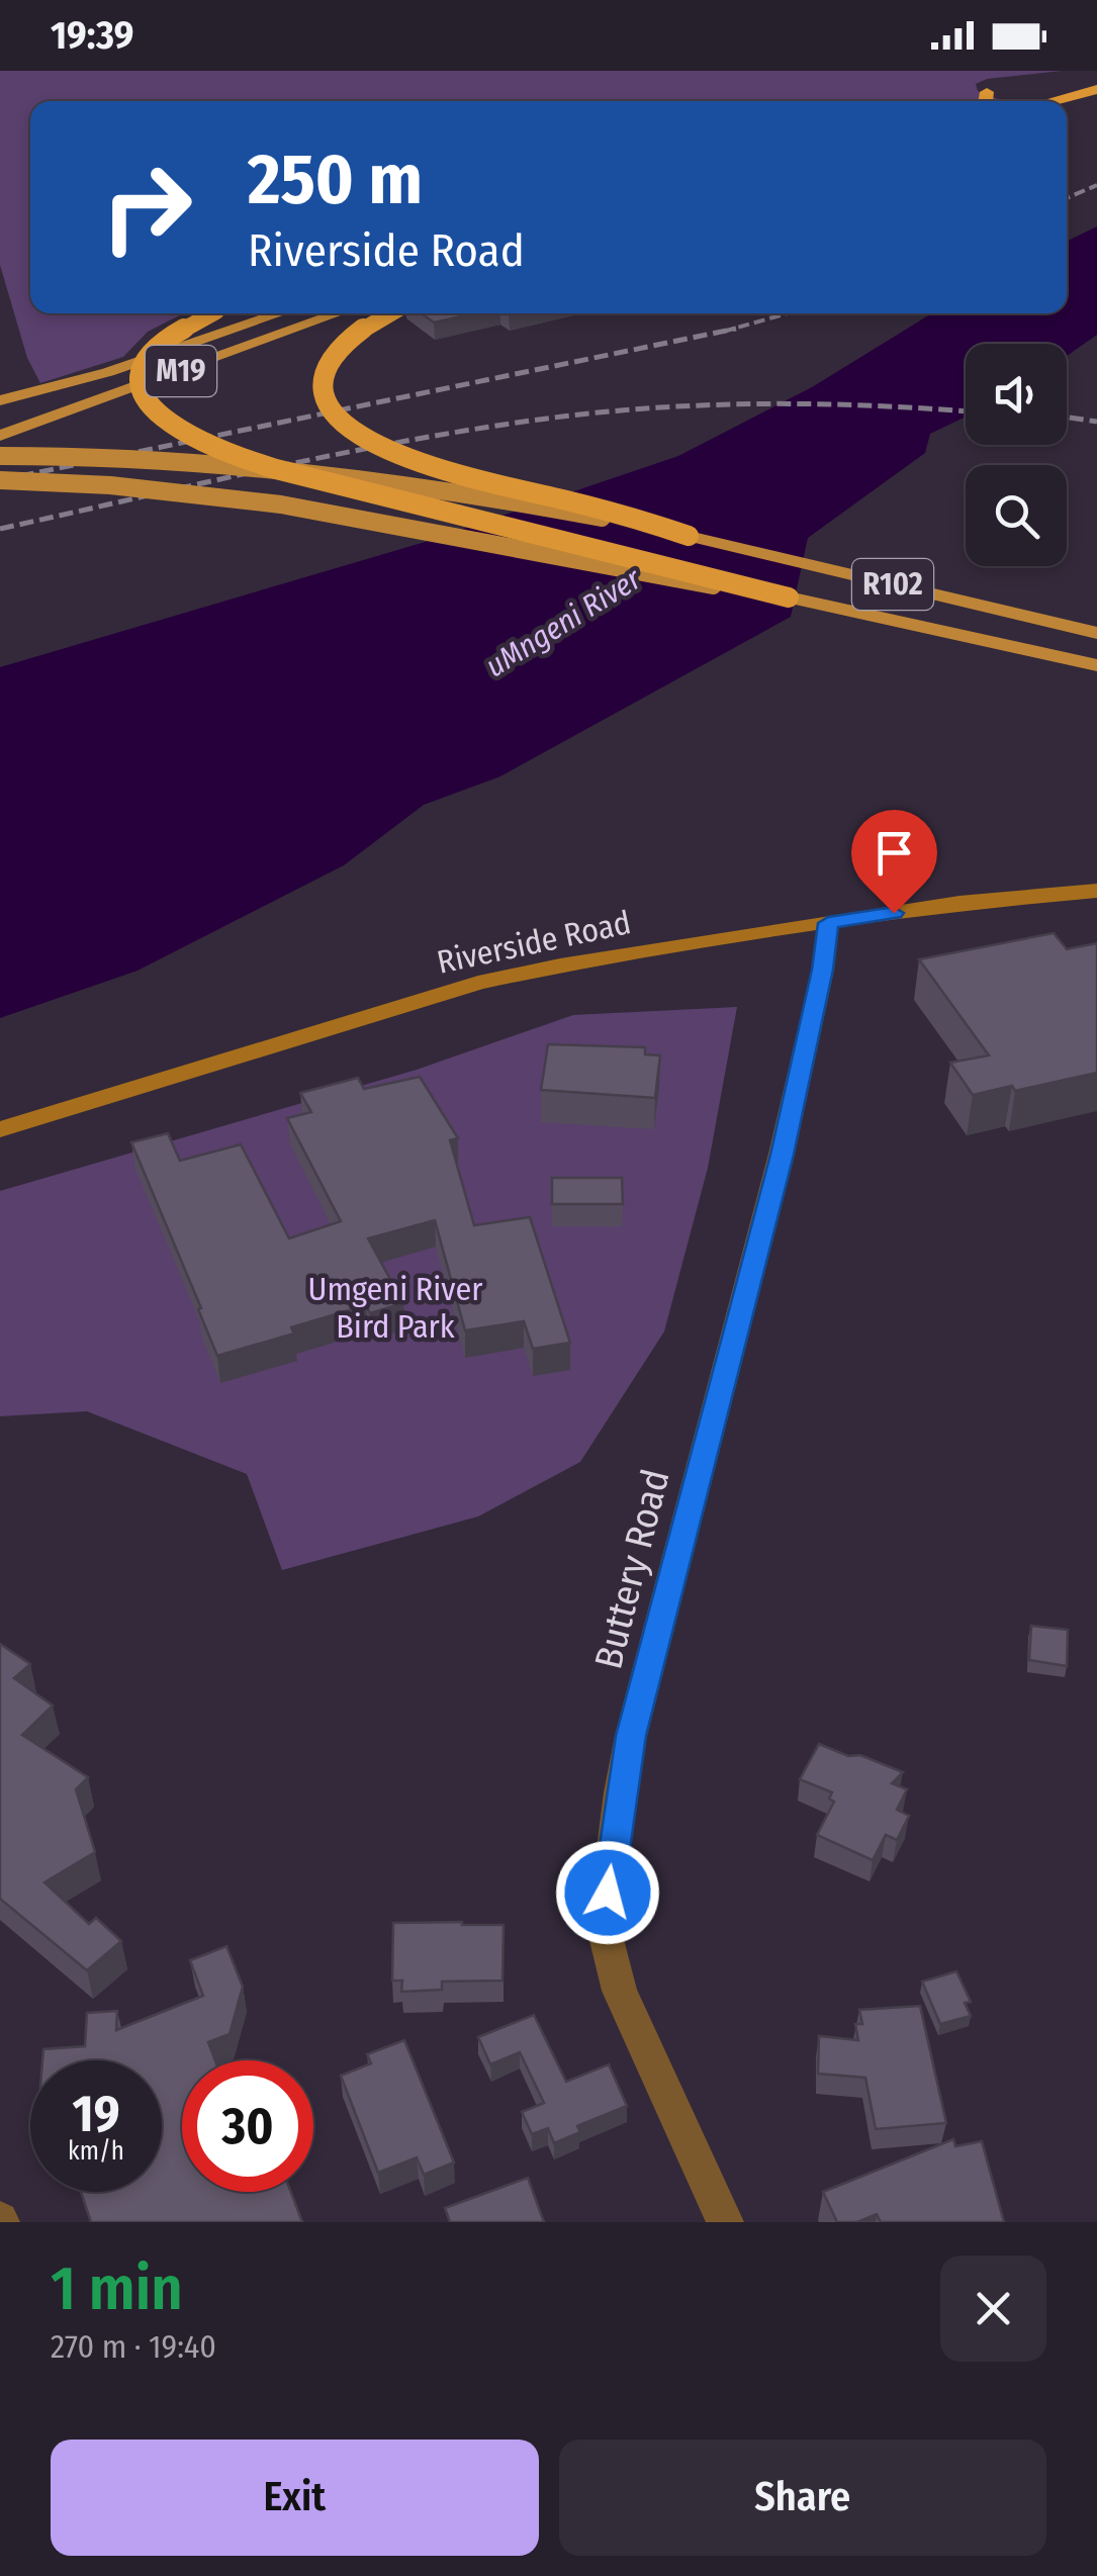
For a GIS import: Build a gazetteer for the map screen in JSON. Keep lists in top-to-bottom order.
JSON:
{
  "streets": {
    "main road": ["M19", "R102", "Riverside Road"],
    "street": ["Buttery Road"]
  },
  "crossings": [
    ["Riverside Road", "Buttery Road"]
  ],
  "water": ["uMngeni River"],
  "parks": ["Umgeni River Bird Park"],
  "page": {
    "status": "19:39",
    "turn": ["250 m", "Riverside Road"],
    "speed": "19 km/h",
    "limit": "30",
    "heading": ["1 min", "270 m · 19:40"],
    "buttons": ["Exit", "Share"]
  }
}
